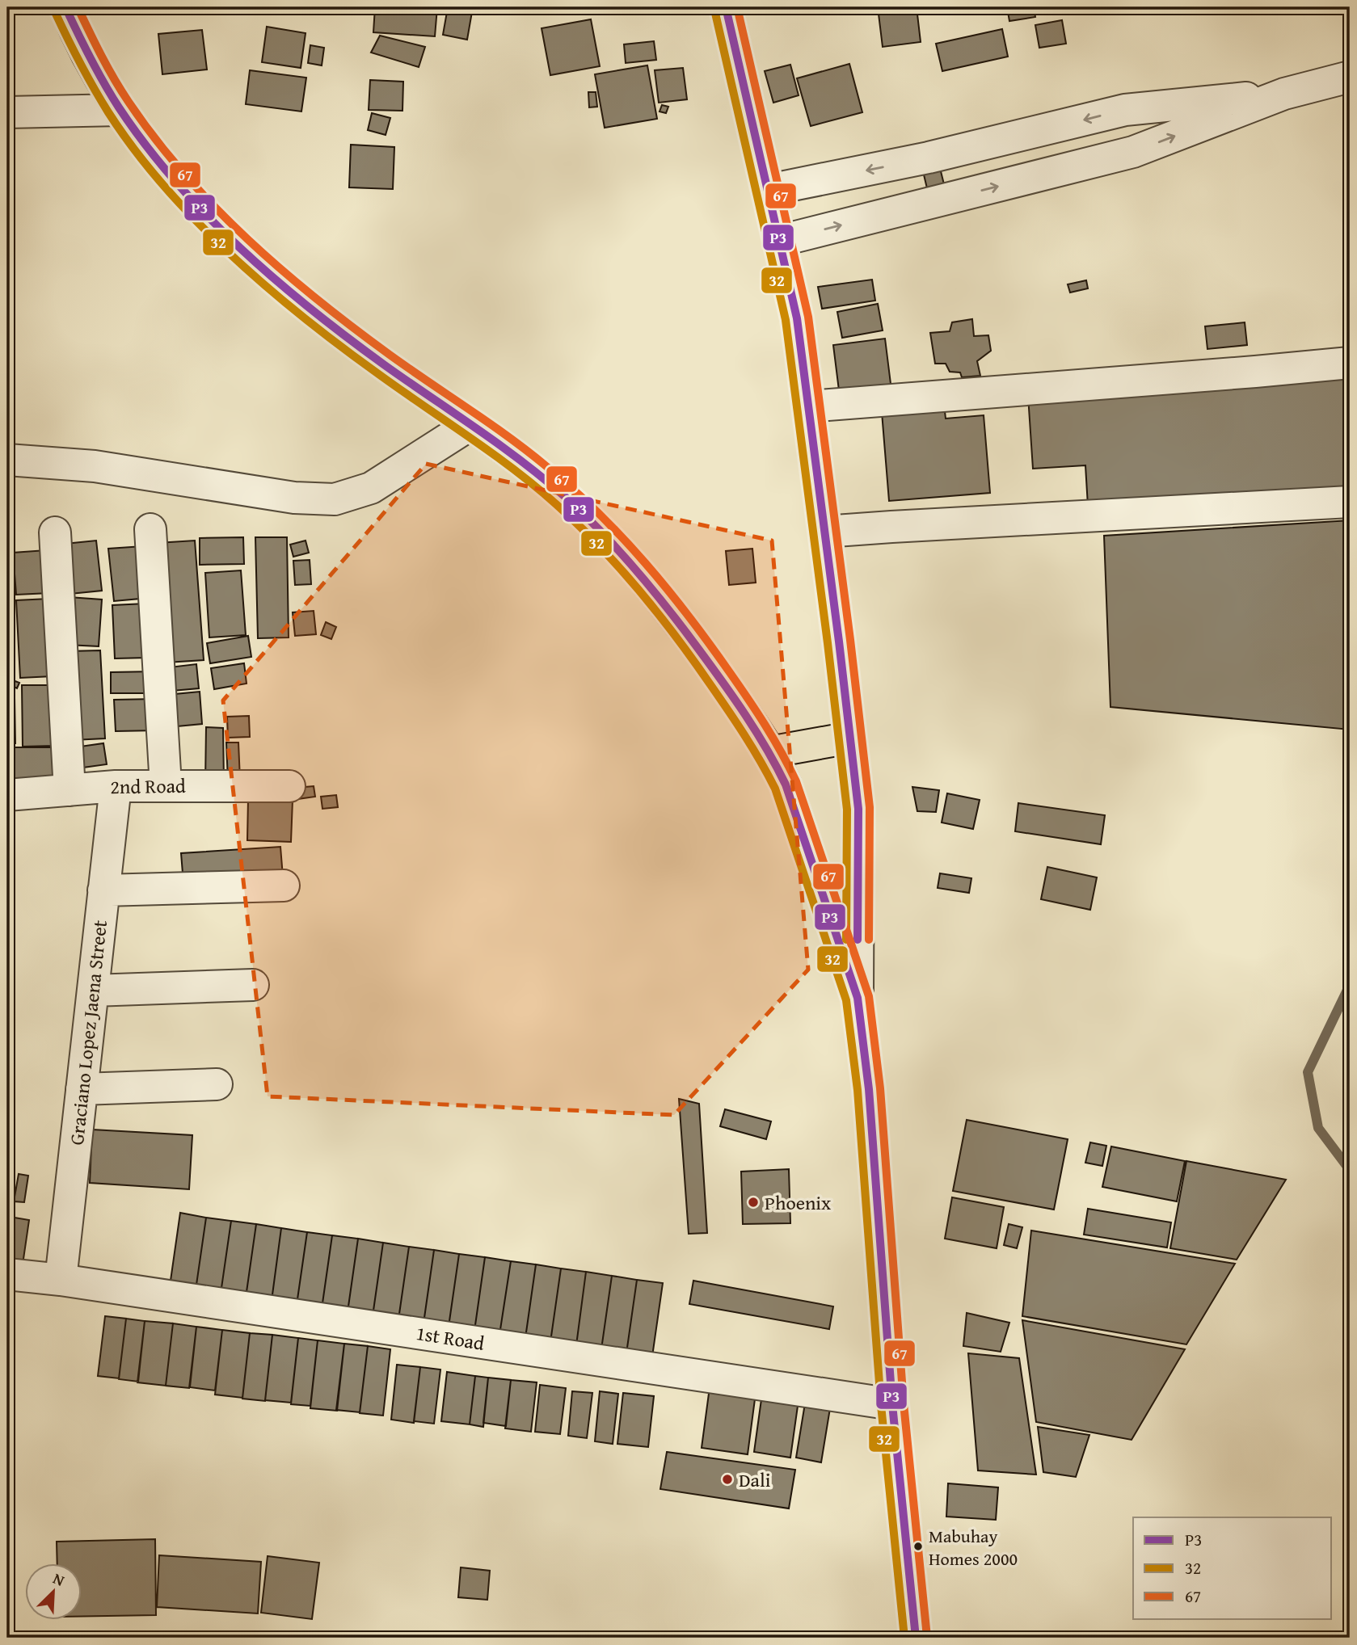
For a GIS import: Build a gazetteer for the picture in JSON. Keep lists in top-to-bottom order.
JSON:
{
  "streets": {
    "street": ["2nd Road", "Graciano Lopez Jaena Street", "1st Road"]
  },
  "crossings": [
    ["2nd Road", "Graciano Lopez Jaena Street"],
    ["Graciano Lopez Jaena Street", "1st Road"]
  ],
  "places": ["Phoenix", "Dali", "Mabuhay Homes 2000"],
  "lines": ["transit line P3", "transit line 67", "transit line 32"],
  "legend": ["P3", "32", "67"],
  "north": "top right"
}
